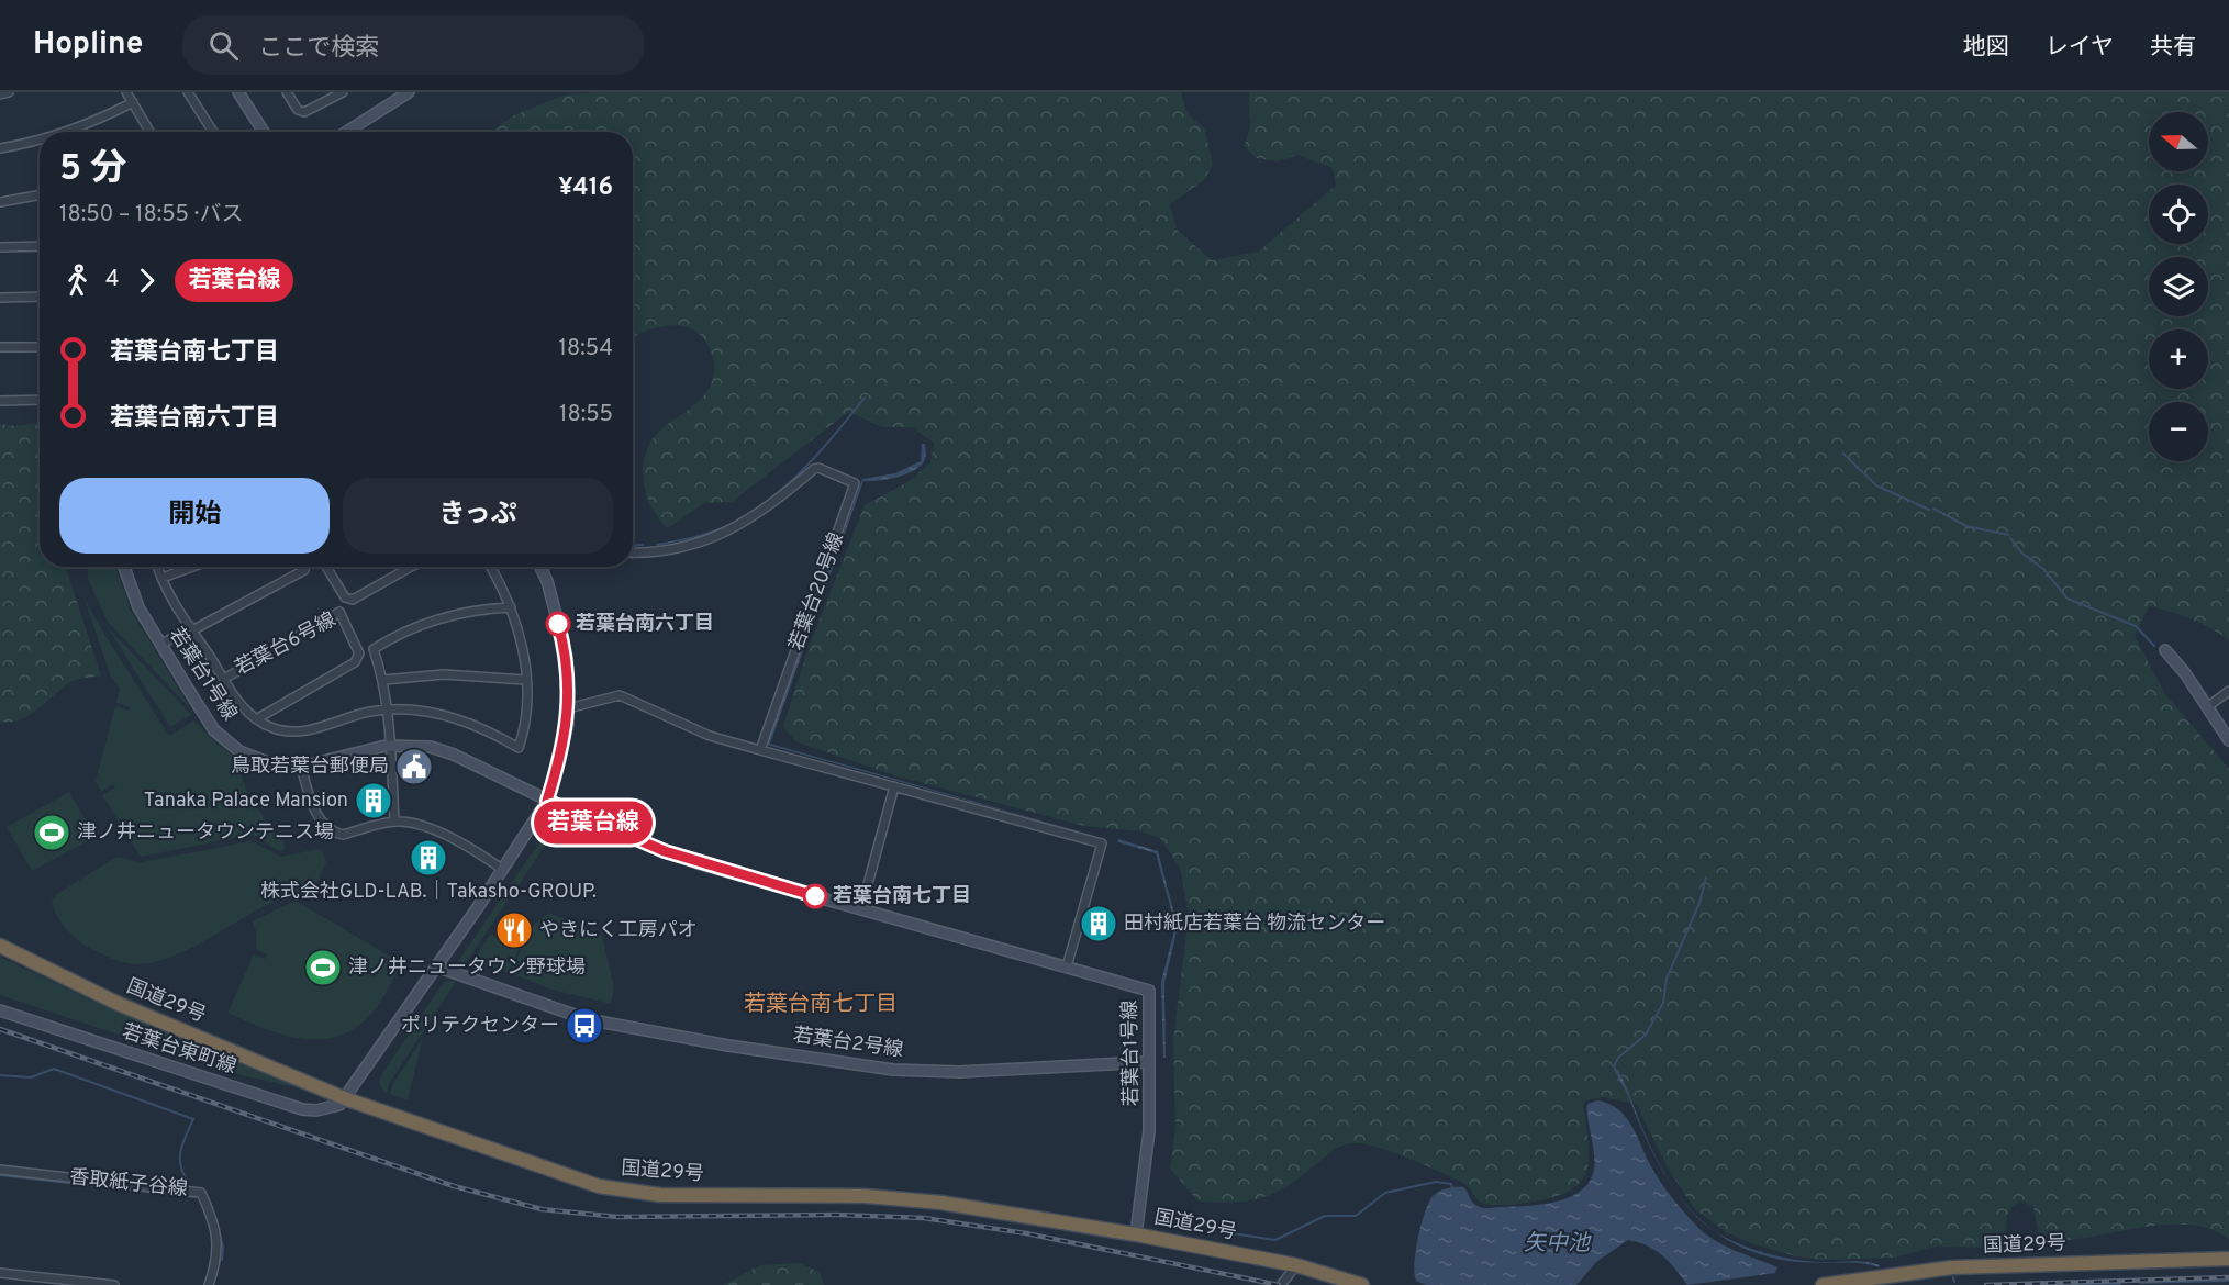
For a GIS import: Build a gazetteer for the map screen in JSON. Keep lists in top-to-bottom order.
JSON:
{
  "streets": {
    "highway": ["国道29号"],
    "street": [
      "若葉台20号線",
      "若葉台6号線",
      "若葉台1号線",
      "若葉台2号線",
      "若葉台東町線",
      "香取紙子谷線"
    ]
  },
  "crossings": [
    ["若葉台1号線", "国道29号"],
    ["若葉台1号線", "若葉台2号線"],
    ["国道29号", "若葉台東町線"]
  ],
  "districts": ["若葉台南七丁目"],
  "water": ["矢中池"],
  "places": {
    "other": ["若葉台南六丁目", "若葉台南七丁目"],
    "public building": ["鳥取若葉台郵便局"],
    "building": ["Tanaka Palace Mansion", "株式会社GLD-LAB.｜Takasho-GROUP.", "田村紙店若葉台 物流センター"],
    "sports": ["津ノ井ニュータウンテニス場", "津ノ井ニュータウン野球場"],
    "restaurant": ["やきにく工房パオ"],
    "bus stop": ["ポリテクセンター"]
  },
  "lines": ["bus line 若葉台線"],
  "north": "left",
  "page": {
    "header": "Hopline",
    "search": "ここで検索",
    "nav": ["地図", "レイヤ", "共有"],
    "on_map": "若葉台線",
    "map_buttons": ["+", "−"],
    "heading": ["5 分", "18:50 – 18:55 · バス", "¥416"],
    "legs": ["4", "若葉台線"],
    "list": [
      {
        "name": "若葉台南七丁目",
        "value": "18:54"
      },
      {
        "name": "若葉台南六丁目",
        "value": "18:55"
      }
    ],
    "buttons": ["開始", "きっぷ"]
  }
}
